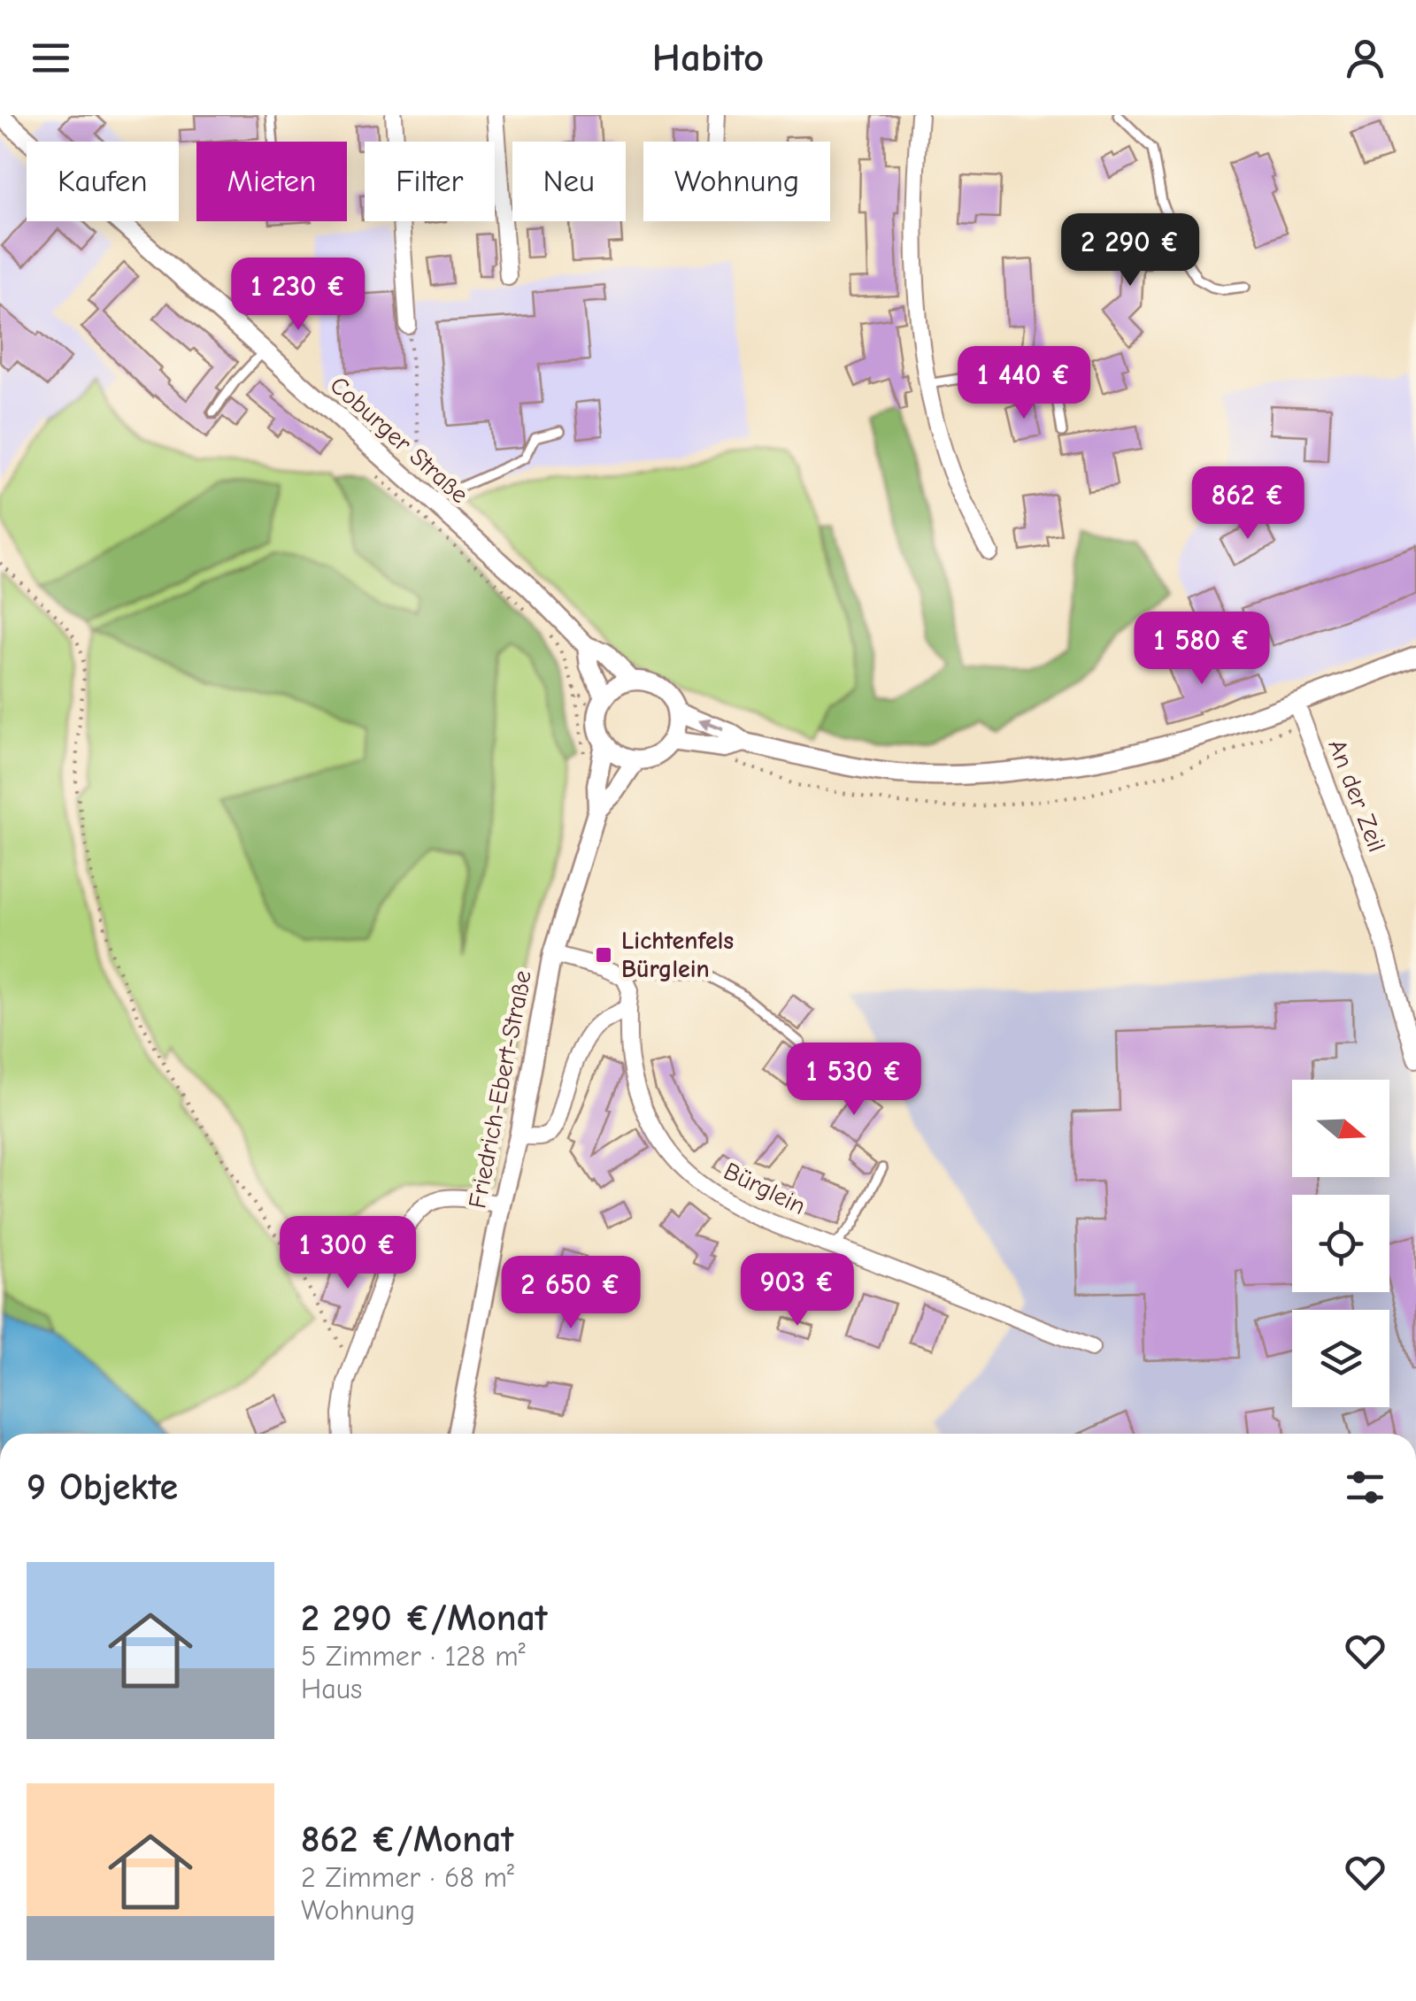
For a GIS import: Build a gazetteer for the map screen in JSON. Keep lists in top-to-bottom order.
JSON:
{
  "streets": {
    "street": [
      "Coburger Straße",
      "An der Zeil",
      "Friedrich-Ebert-Straße",
      "Bürglein"
    ]
  },
  "places": {
    "transit": ["Lichtenfels Bürglein"]
  },
  "north": "right",
  "page": {
    "header": "Habito",
    "chip": [
      "Kaufen",
      "Mieten",
      "Filter",
      "Neu",
      "Wohnung"
    ],
    "price": [
      "2 290 €",
      "1 230 €",
      "1 440 €",
      "862 €",
      "1 580 €",
      "1 530 €",
      "1 300 €",
      "903 €",
      "2 650 €"
    ],
    "heading": "9 Objekte",
    "list": [
      {
        "name": "2 290 €/Monat",
        "note": "5 Zimmer · 128 m² · Haus"
      },
      {
        "name": "862 €/Monat",
        "note": "2 Zimmer · 68 m² · Wohnung"
      }
    ]
  }
}
